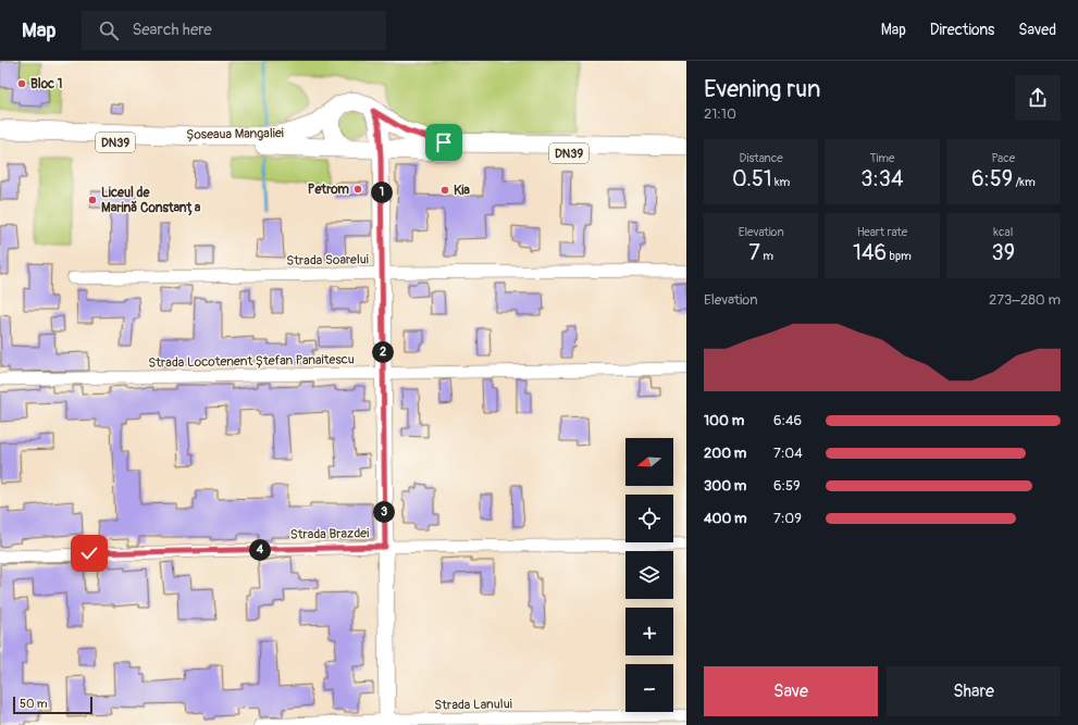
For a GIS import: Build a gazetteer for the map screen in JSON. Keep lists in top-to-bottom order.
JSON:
{
  "streets": {
    "main road": ["Șoseaua Mangaliei", "DN39"],
    "street": [
      "Strada Soarelui",
      "Strada Locotenent Ștefan Panaitescu",
      "Strada Brazdei",
      "Strada Lanului"
    ]
  },
  "crossings": [
    ["Șoseaua Mangaliei", "DN39"]
  ],
  "places": [
    "Bloc 1",
    "Petrom",
    "Kia",
    "Liceul de Marină Constanța"
  ],
  "scale_bar": "50 m",
  "north": "left",
  "page": {
    "header": "Map",
    "search": "Search here",
    "nav": ["Map", "Directions", "Saved"],
    "heading": ["Evening run", "21:10"],
    "stats": [
      ["Distance", "0.51 km"],
      ["Time", "3:34"],
      ["Pace", "6:59 /km"],
      ["Elevation", "7 m"],
      ["Heart rate", "146 bpm"],
      ["kcal", "39"]
    ],
    "pins": [
      "1",
      "2",
      "3",
      "4"
    ],
    "chart": ["Elevation", "273–280 m"],
    "list": [
      {
        "name": "100 m",
        "note": "6:46"
      },
      {
        "name": "200 m",
        "note": "7:04"
      },
      {
        "name": "300 m",
        "note": "6:59"
      },
      {
        "name": "400 m",
        "note": "7:09"
      }
    ],
    "map_buttons": ["+", "−"],
    "buttons": ["Save", "Share"],
    "scale": "50 m"
  }
}
